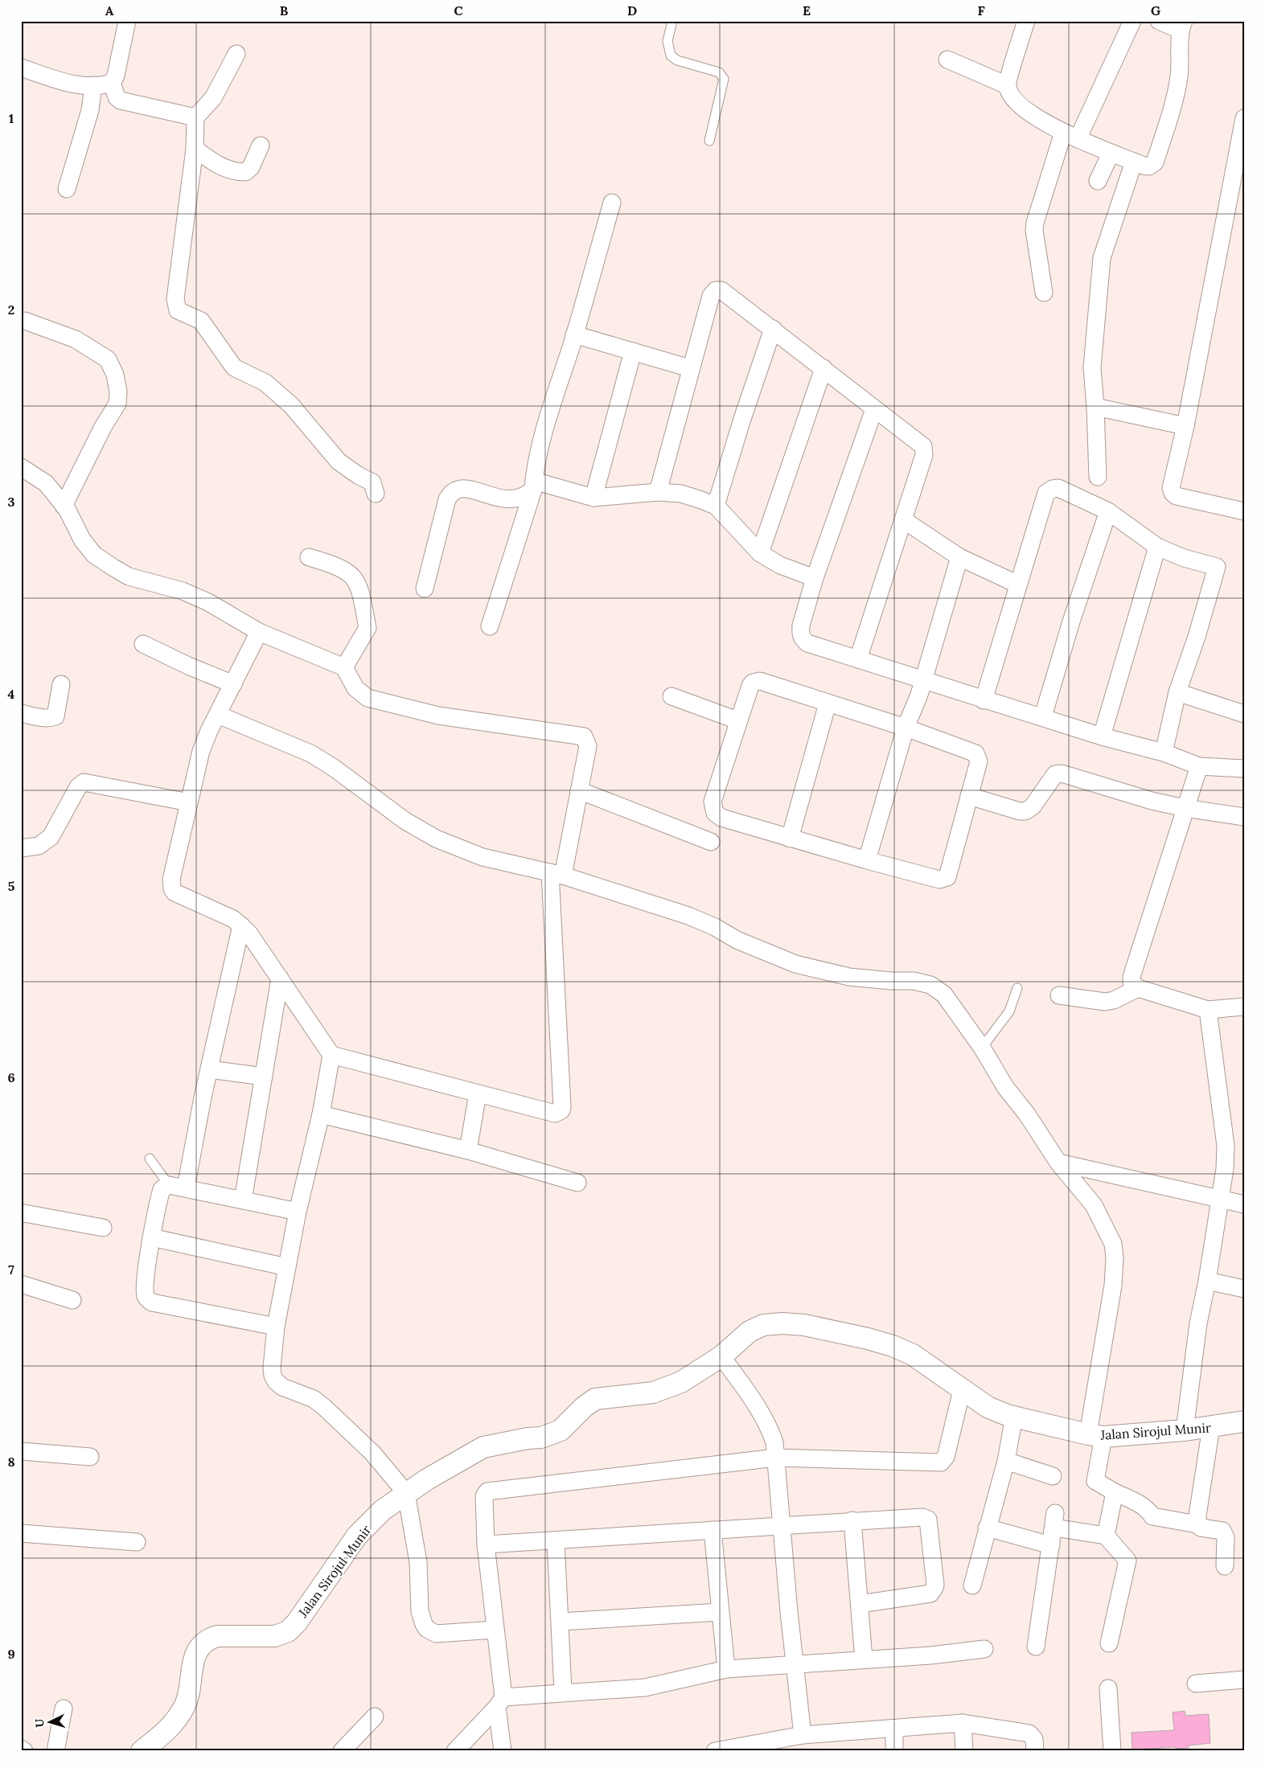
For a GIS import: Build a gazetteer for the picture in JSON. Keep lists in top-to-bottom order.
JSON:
{
  "streets": {
    "street": ["Jalan Sirojul Munir"]
  },
  "north": "left",
  "grid": {
    "columns": [
      "A",
      "B",
      "C",
      "D",
      "E",
      "F",
      "G"
    ],
    "rows": [
      "1",
      "2",
      "3",
      "4",
      "5",
      "6",
      "7",
      "8",
      "9"
    ]
  }
}
